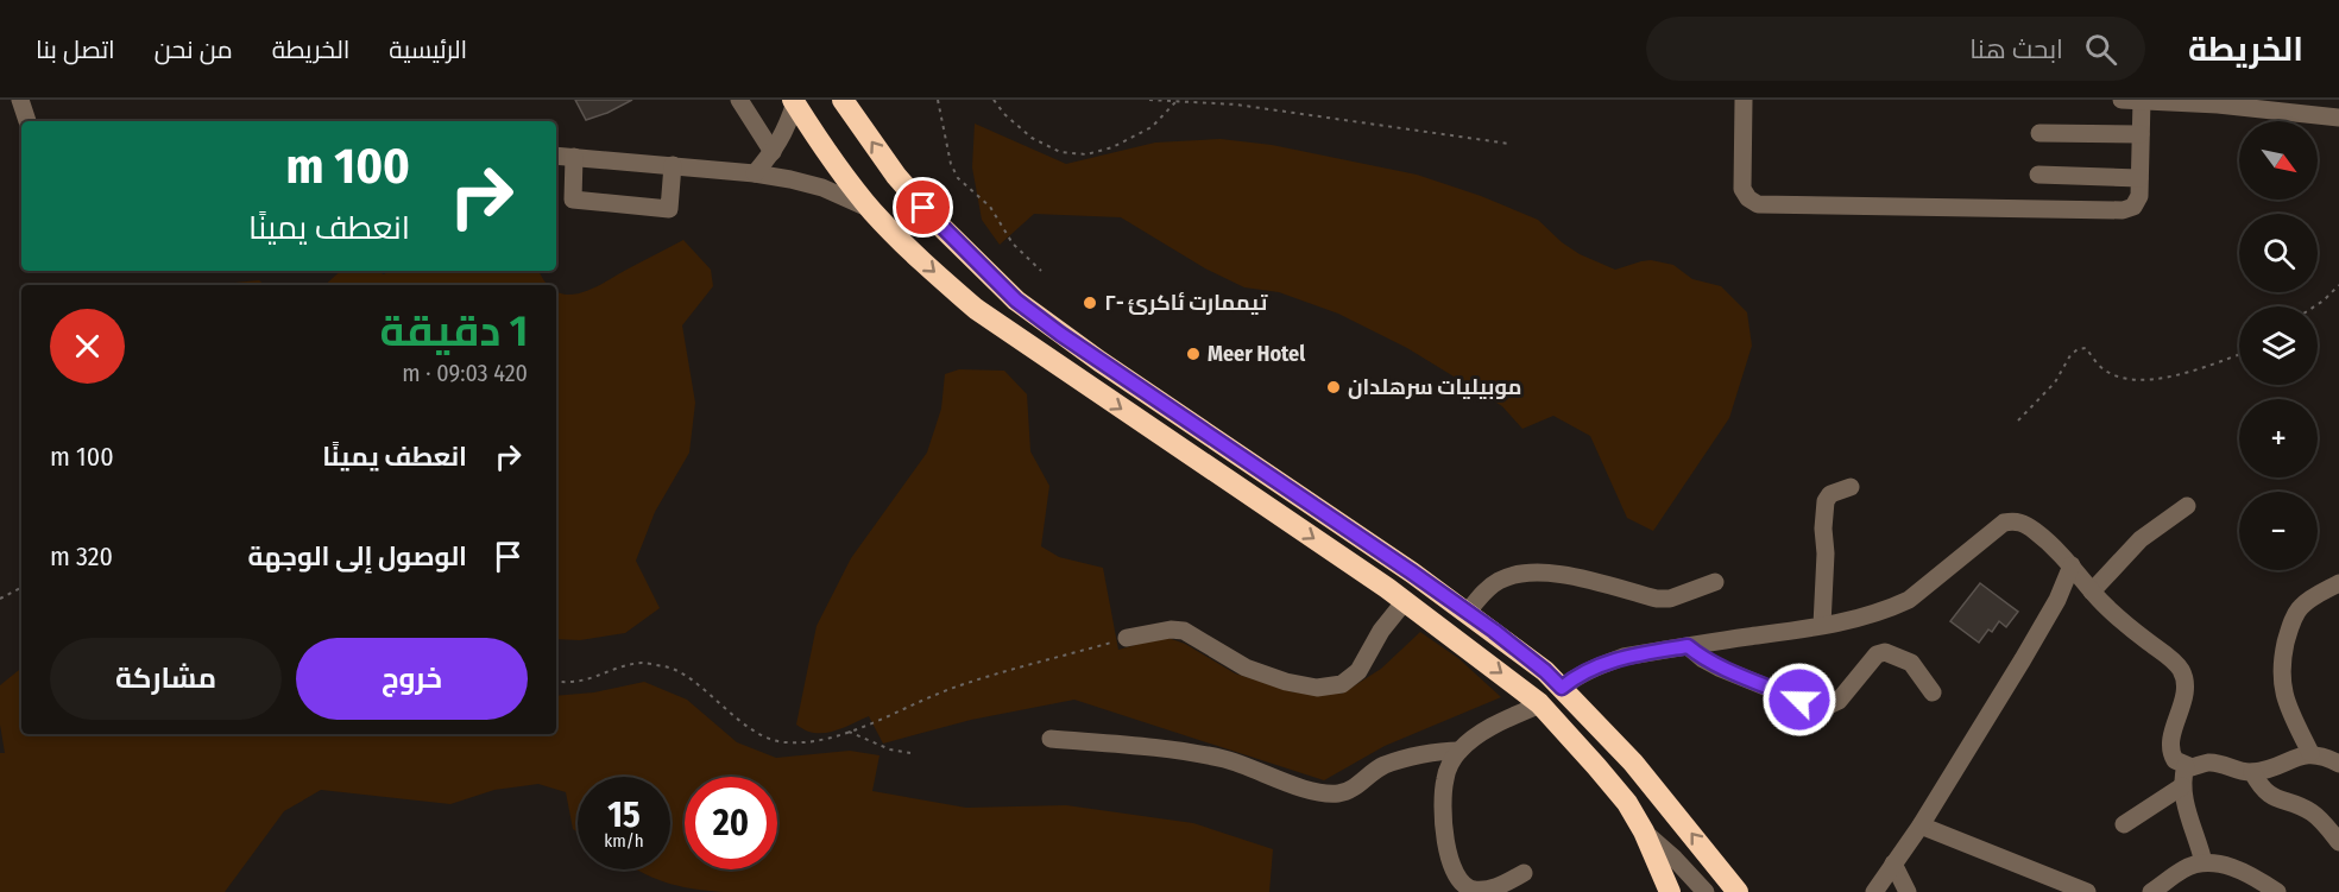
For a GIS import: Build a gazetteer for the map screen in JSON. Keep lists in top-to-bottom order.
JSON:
{
  "places": ["تيممارت ئاكرئ -٢", "Meer Hotel", "موبيليات سرهلدان"],
  "north": "bottom right",
  "page": {
    "header": "الخريطة",
    "search": "ابحث هنا",
    "nav": [
      "الرئيسية",
      "الخريطة",
      "من نحن",
      "اتصل بنا"
    ],
    "map_buttons": ["+", "−"],
    "turn": ["100 m", "انعطف يمينًا"],
    "heading": ["1 دقيقة", "420 m · 09:03"],
    "list": [
      {
        "name": "انعطف يمينًا",
        "value": "100 m"
      },
      {
        "name": "الوصول إلى الوجهة",
        "value": "320 m"
      }
    ],
    "buttons": ["خروج", "مشاركة"],
    "speed": "15 km/h",
    "limit": "20"
  }
}
